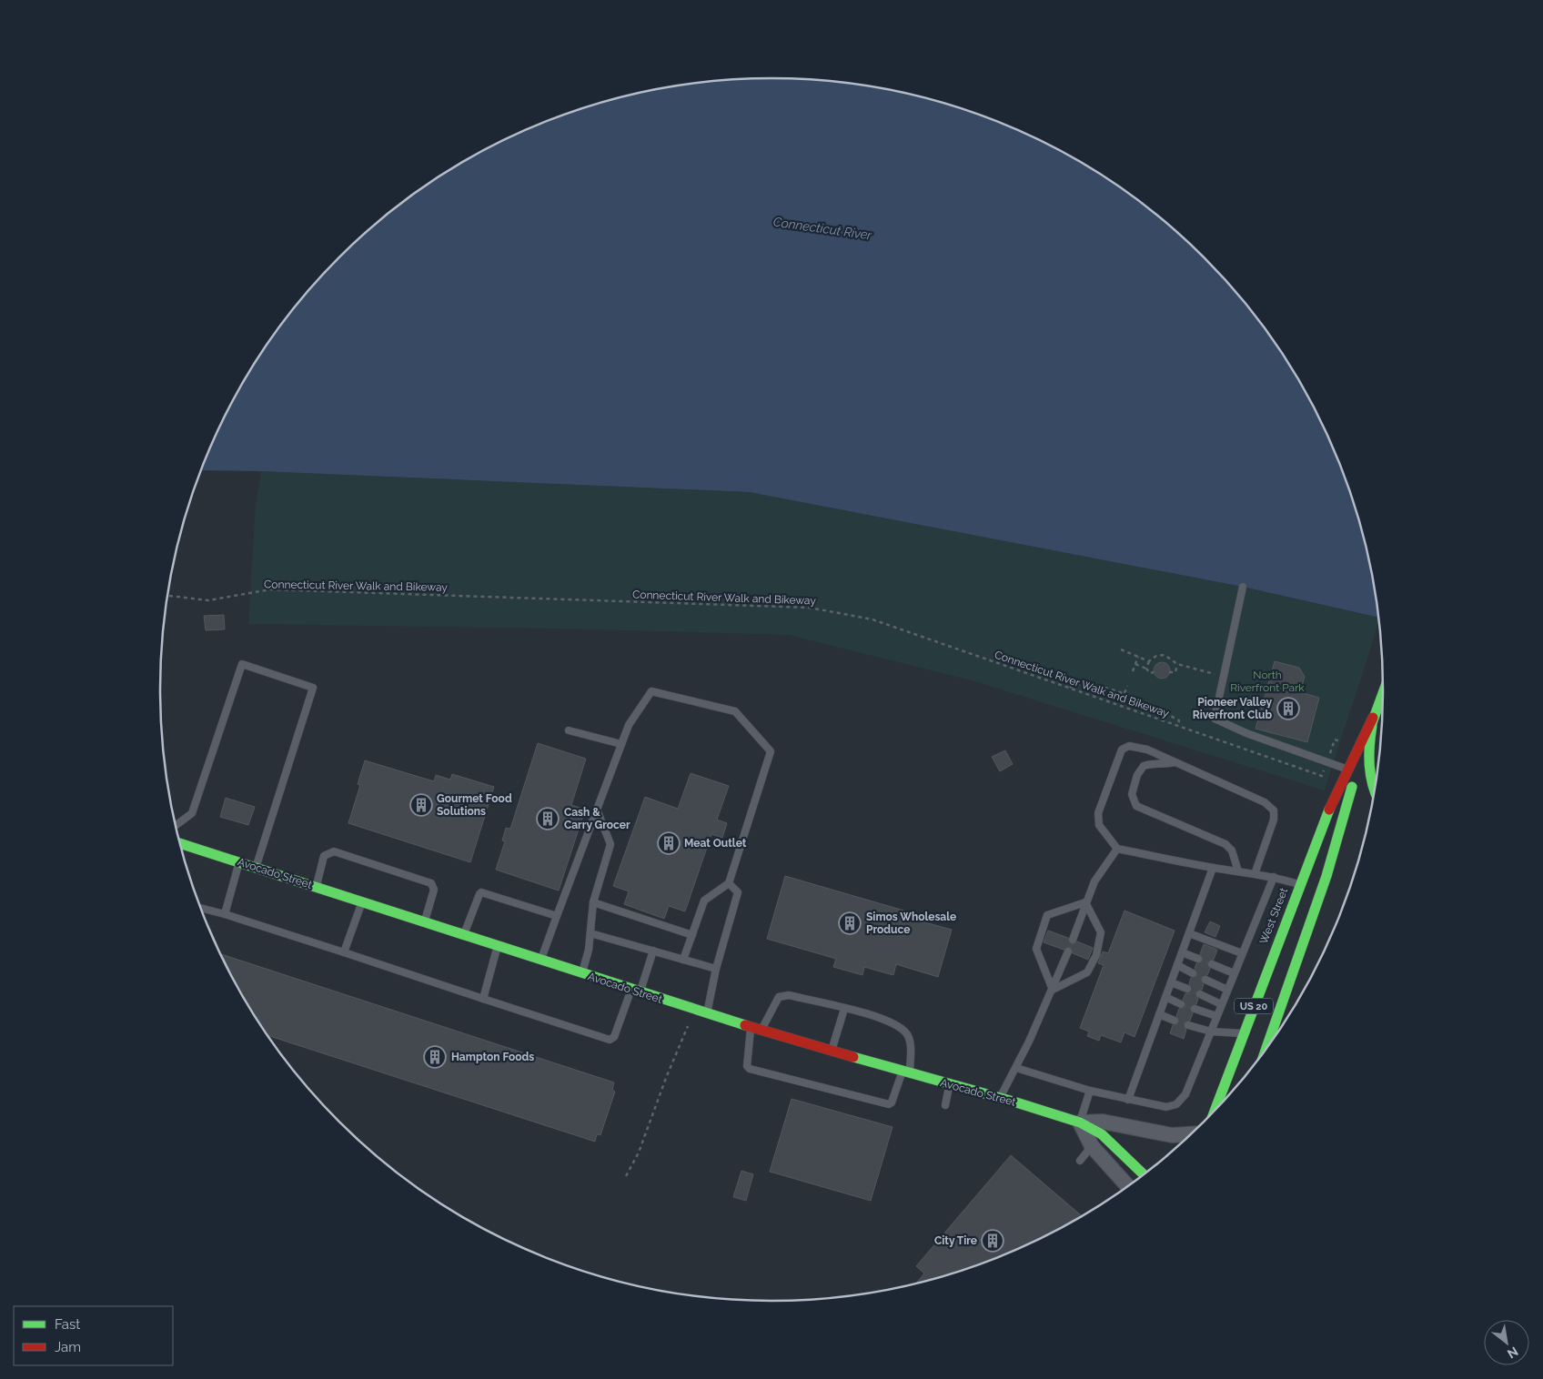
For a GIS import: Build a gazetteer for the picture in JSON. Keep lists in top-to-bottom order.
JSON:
{
  "streets": {
    "street": ["Avocado Street", "West Street", "US 20"],
    "path": ["Connecticut River Walk and Bikeway"]
  },
  "water": ["Connecticut River"],
  "parks": ["North Riverfront Park"],
  "places": {
    "building": [
      "Pioneer Valley Riverfront Club",
      "Gourmet Food Solutions",
      "Cash & Carry Grocer",
      "Meat Outlet",
      "Simos Wholesale Produce",
      "Hampton Foods",
      "City Tire"
    ]
  },
  "legend": ["Fast", "Jam"],
  "north": "bottom right"
}
